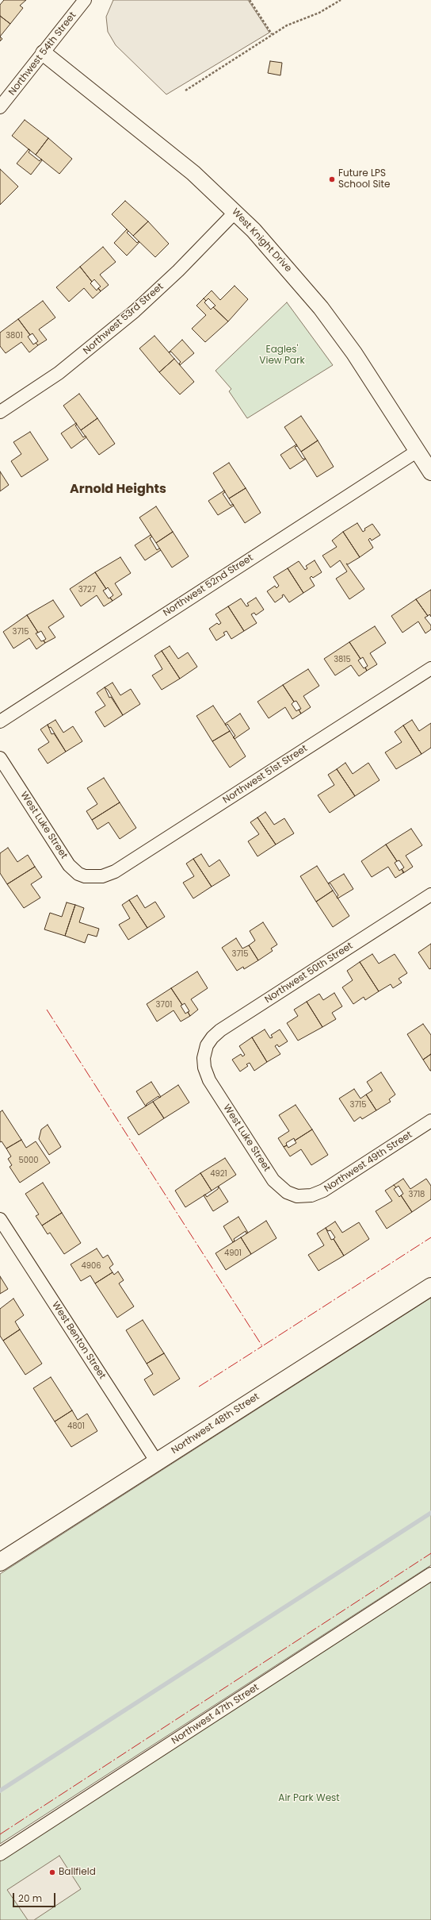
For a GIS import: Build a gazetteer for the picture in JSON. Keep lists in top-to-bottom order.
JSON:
{
  "streets": {
    "main road": ["Northwest 48th Street"],
    "street": [
      "Northwest 54th Street",
      "West Knight Drive",
      "Northwest 53rd Street",
      "Northwest 52nd Street",
      "Northwest 51st Street",
      "West Luke Street",
      "Northwest 50th Street",
      "Northwest 49th Street",
      "West Benton Street",
      "Northwest 47th Street"
    ]
  },
  "crossings": [
    ["Northwest 54th Street", "West Knight Drive"],
    ["West Knight Drive", "Northwest 53rd Street"],
    ["West Knight Drive", "Northwest 52nd Street"],
    ["Northwest 51st Street", "West Luke Street"],
    ["West Luke Street", "Northwest 50th Street"],
    ["West Luke Street", "Northwest 49th Street"],
    ["West Benton Street", "Northwest 48th Street"]
  ],
  "districts": ["Arnold Heights"],
  "parks": ["Eagles' View Park", "Air Park West"],
  "places": ["Future LPS School Site", "Ballfield"],
  "house_numbers": [
    "3801",
    "3727",
    "3715",
    "3815",
    "3715",
    "3701",
    "3715",
    "5000",
    "4921",
    "3718",
    "4901",
    "4906",
    "4801"
  ],
  "scale_bar": "20 m"
}
